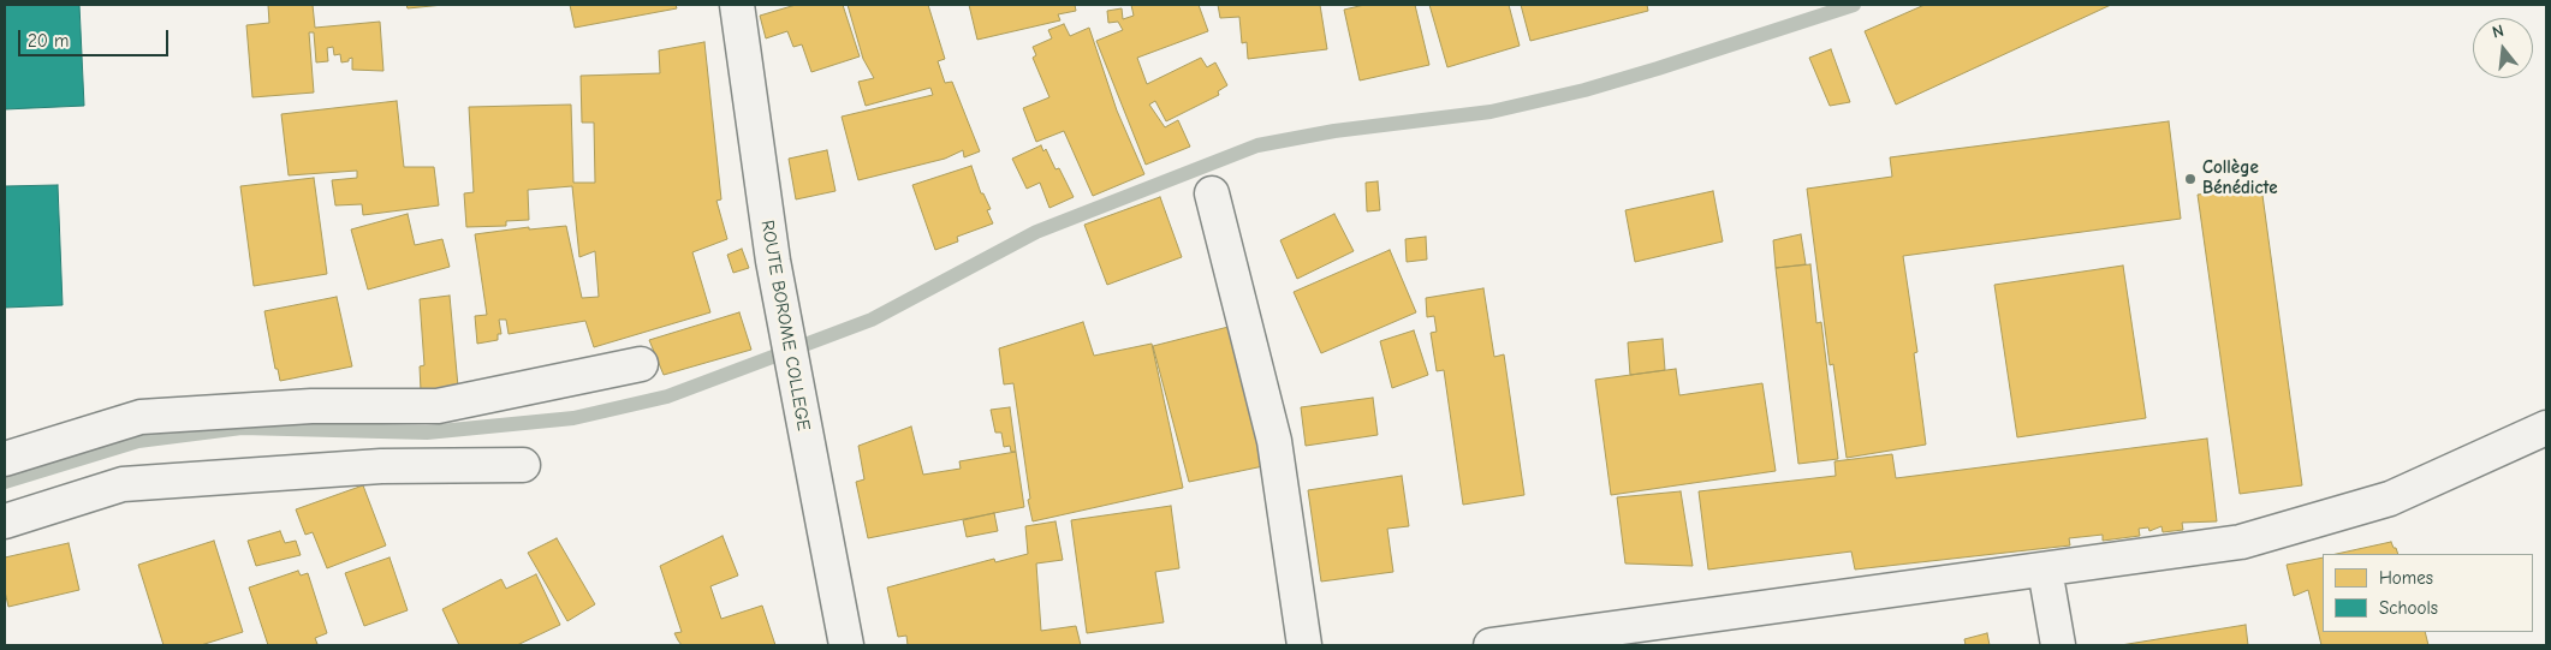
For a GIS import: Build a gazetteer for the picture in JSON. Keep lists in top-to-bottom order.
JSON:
{
  "streets": {
    "street": ["ROUTE BOROME COLLEGE"]
  },
  "places": ["Collège Bénédicte"],
  "legend": ["Homes", "Schools"],
  "scale_bar": "20 m",
  "north": "top"
}
